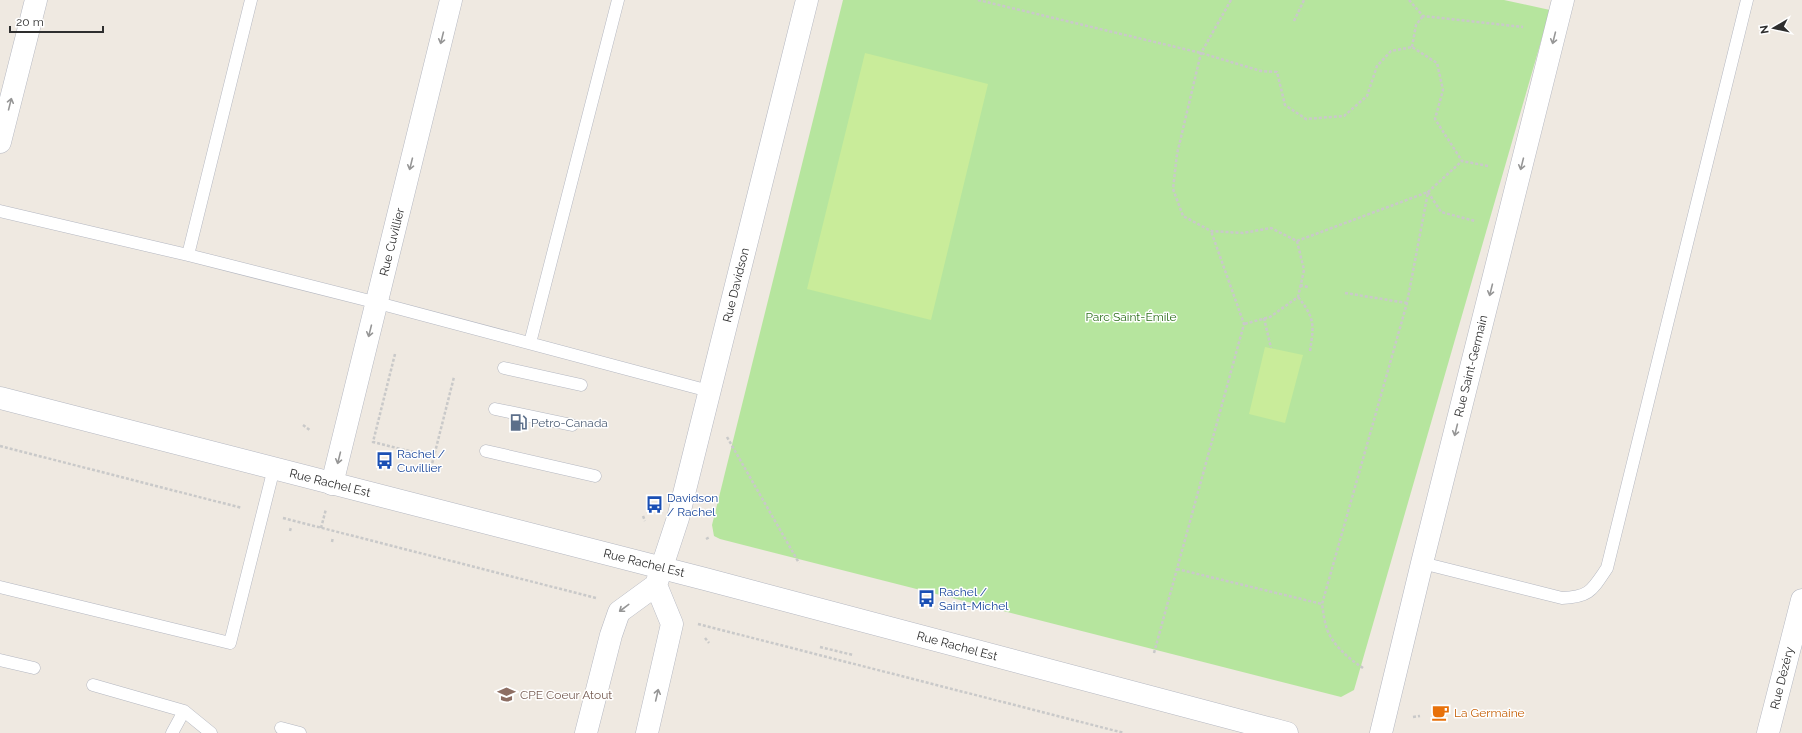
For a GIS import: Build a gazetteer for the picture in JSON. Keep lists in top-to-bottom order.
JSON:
{
  "streets": {
    "main road": [
      "Rue Cuvillier",
      "Rue Davidson",
      "Rue Saint-Germain",
      "Rue Rachel Est",
      "Rue Dézéry"
    ]
  },
  "crossings": [
    ["Rue Cuvillier", "Rue Rachel Est"],
    ["Rue Davidson", "Rue Rachel Est"]
  ],
  "one_way": ["Rue Cuvillier", "Rue Saint-Germain"],
  "parks": ["Parc Saint-Émile"],
  "places": {
    "fuel station": ["Petro-Canada"],
    "bus stop": ["Rachel / Cuvillier", "Davidson / Rachel", "Rachel / Saint-Michel"],
    "school or university": ["CPE Coeur Atout"],
    "cafe": ["La Germaine"]
  },
  "scale_bar": "20 m",
  "north": "left"
}
